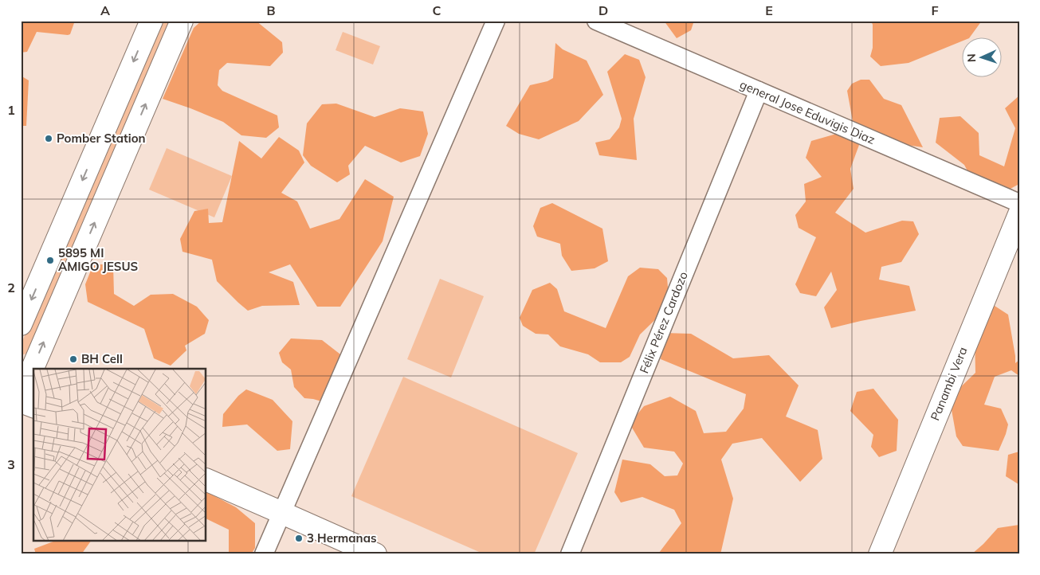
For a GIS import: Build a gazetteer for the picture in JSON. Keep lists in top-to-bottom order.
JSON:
{
  "streets": {
    "main road": ["Panambi Vera"],
    "street": ["general Jose Eduvigis Diaz", "Félix Pérez Cardozo"]
  },
  "crossings": [
    ["general Jose Eduvigis Diaz", "Félix Pérez Cardozo"]
  ],
  "places": [
    "Pomber Station",
    "5895 MI AMIGO JESUS",
    "BH Cell",
    "3 Hermanas"
  ],
  "north": "left",
  "grid": {
    "columns": [
      "A",
      "B",
      "C",
      "D",
      "E",
      "F"
    ],
    "rows": ["1", "2", "3"]
  }
}
